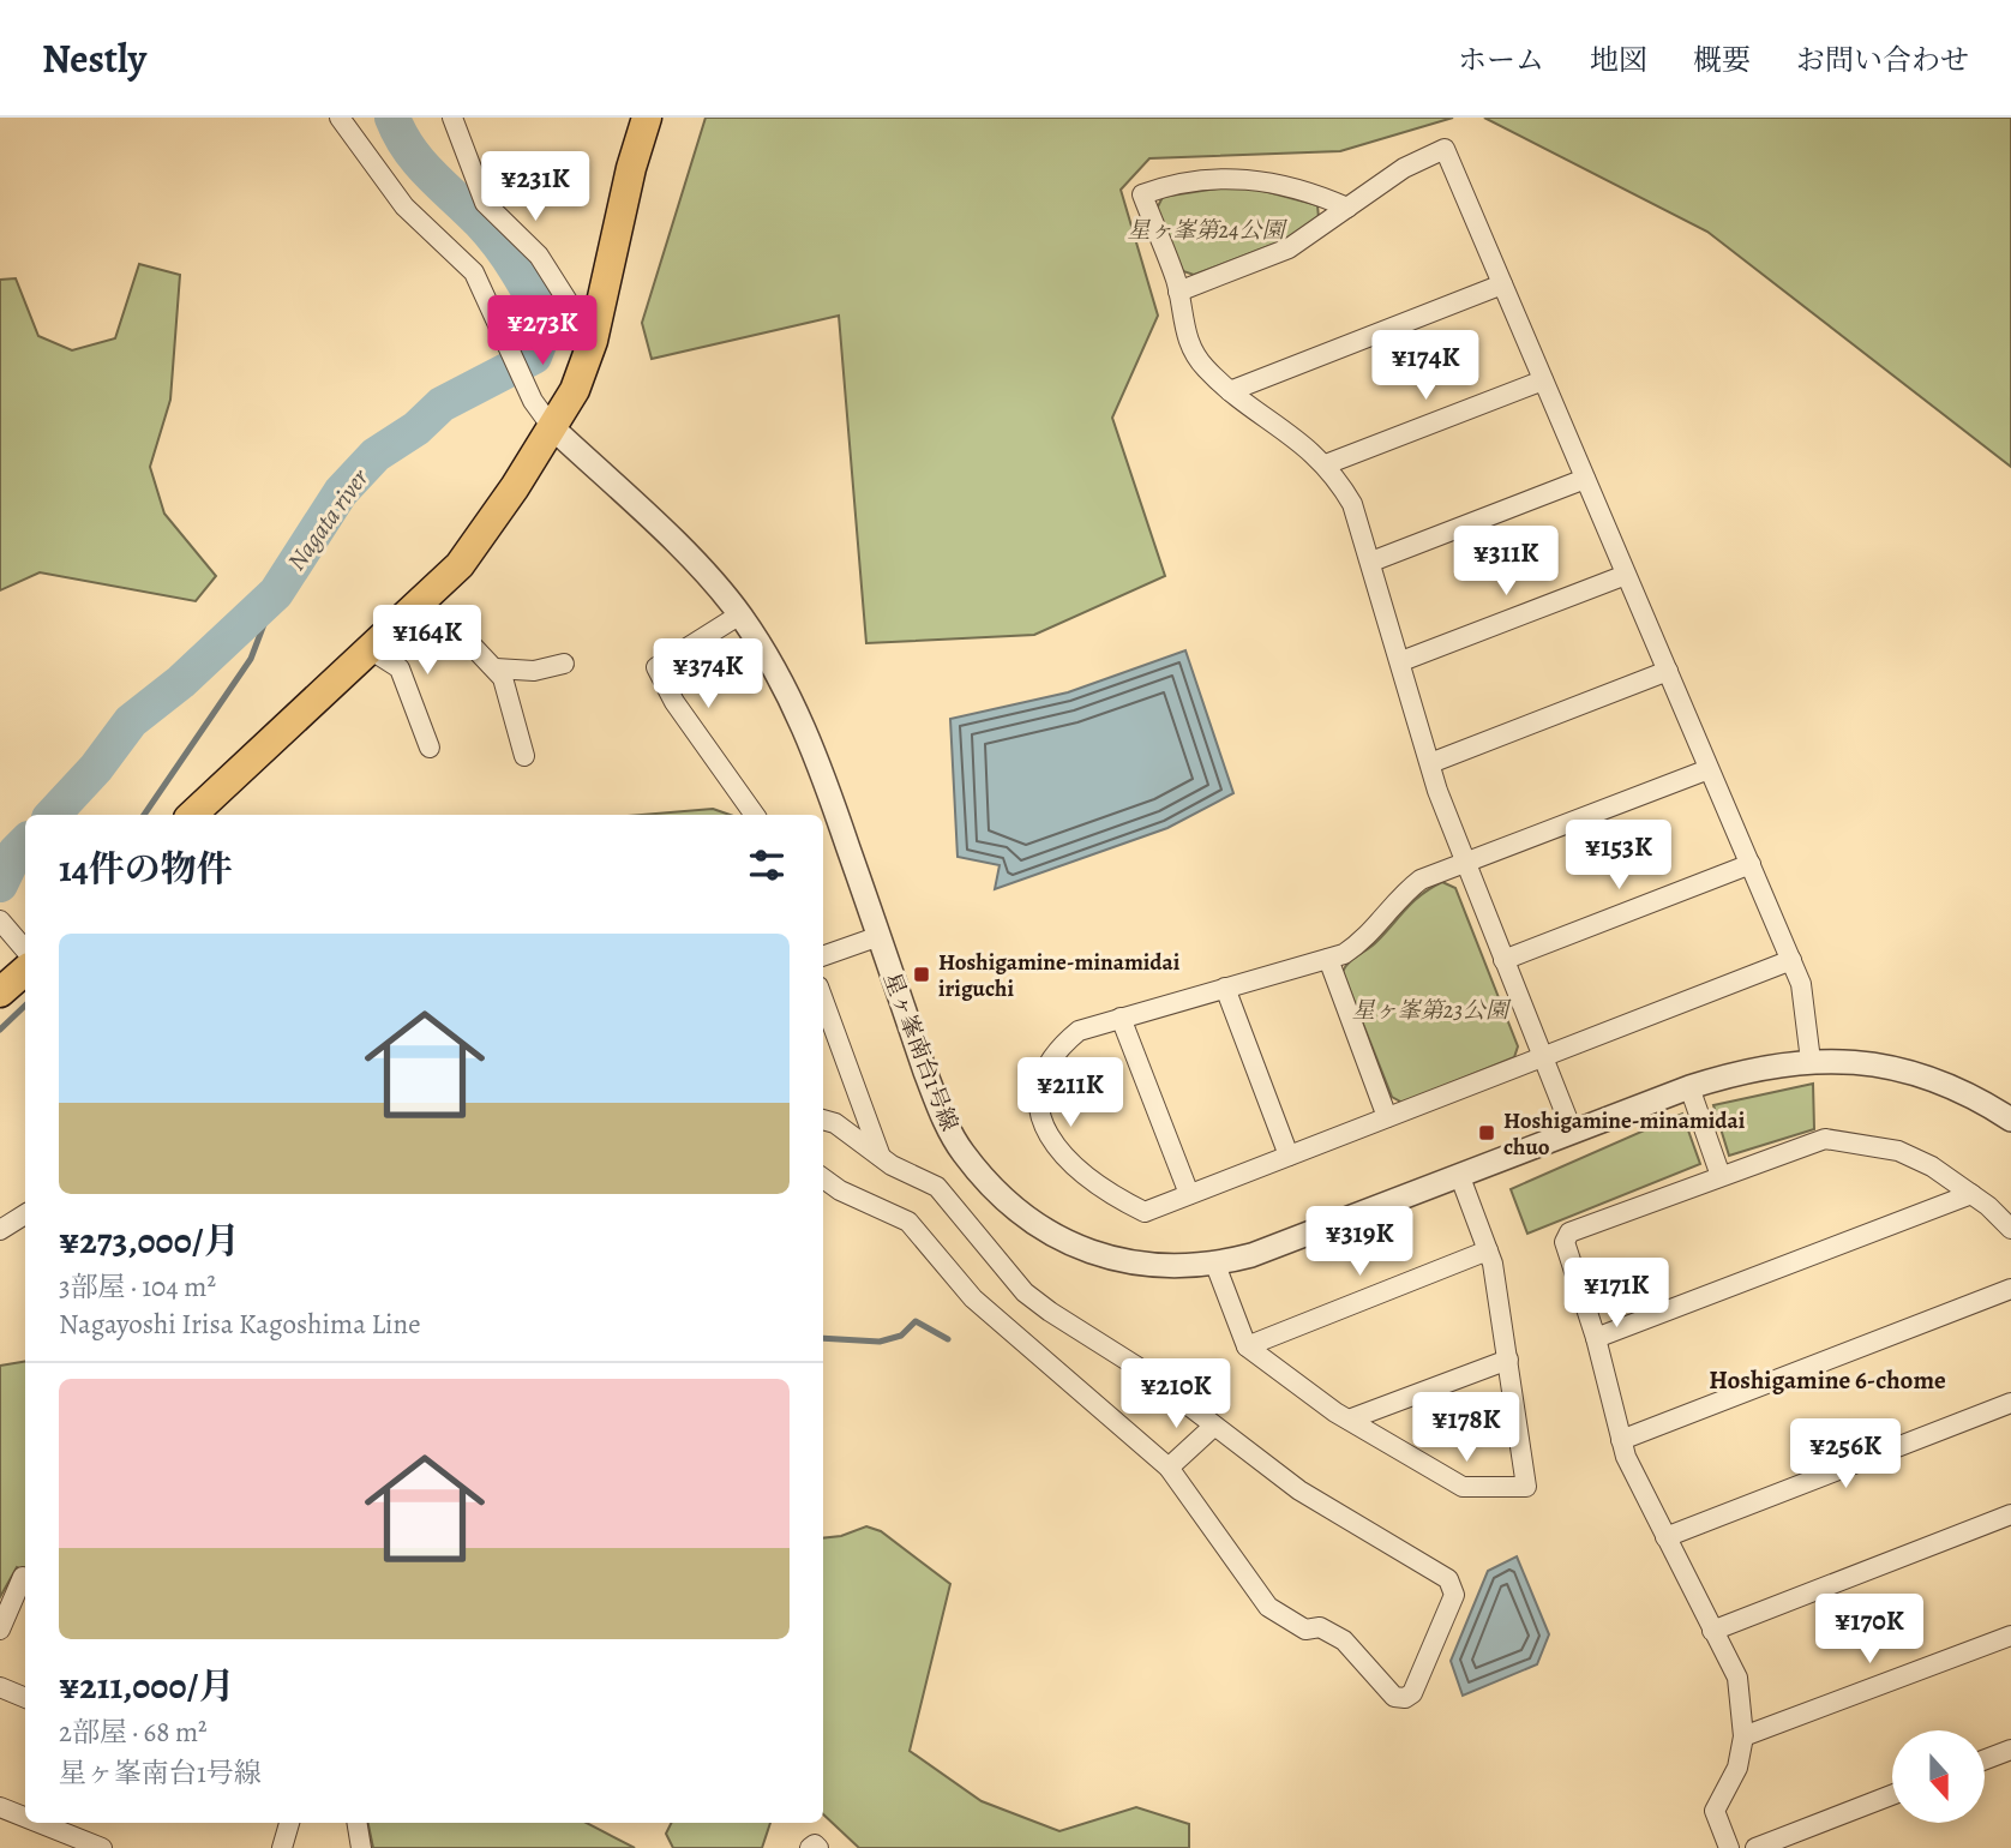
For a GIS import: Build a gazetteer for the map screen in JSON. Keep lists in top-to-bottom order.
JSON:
{
  "streets": {
    "street": ["星ヶ峯南台1号線"]
  },
  "districts": ["Hoshigamine 6-chome"],
  "water": ["Nagata river"],
  "parks": ["星ヶ峯第24公園", "星ヶ峯第23公園"],
  "places": {
    "transit": ["Hoshigamine-minamidai iriguchi", "Hoshigamine-minamidai chuo"]
  },
  "north": "bottom",
  "page": {
    "header": "Nestly",
    "nav": [
      "ホーム",
      "地図",
      "概要",
      "お問い合わせ"
    ],
    "price": [
      "¥231K",
      "¥273K",
      "¥174K",
      "¥311K",
      "¥164K",
      "¥374K",
      "¥153K",
      "¥211K",
      "¥319K",
      "¥171K",
      "¥210K",
      "¥178K",
      "¥256K",
      "¥170K"
    ],
    "heading": "14件の物件",
    "list": [
      {
        "name": "¥273,000/月",
        "note": "3部屋 · 104 m² · Nagayoshi Irisa Kagoshima Line"
      },
      {
        "name": "¥211,000/月",
        "note": "2部屋 · 68 m² · 星ヶ峯南台1号線"
      }
    ]
  }
}
